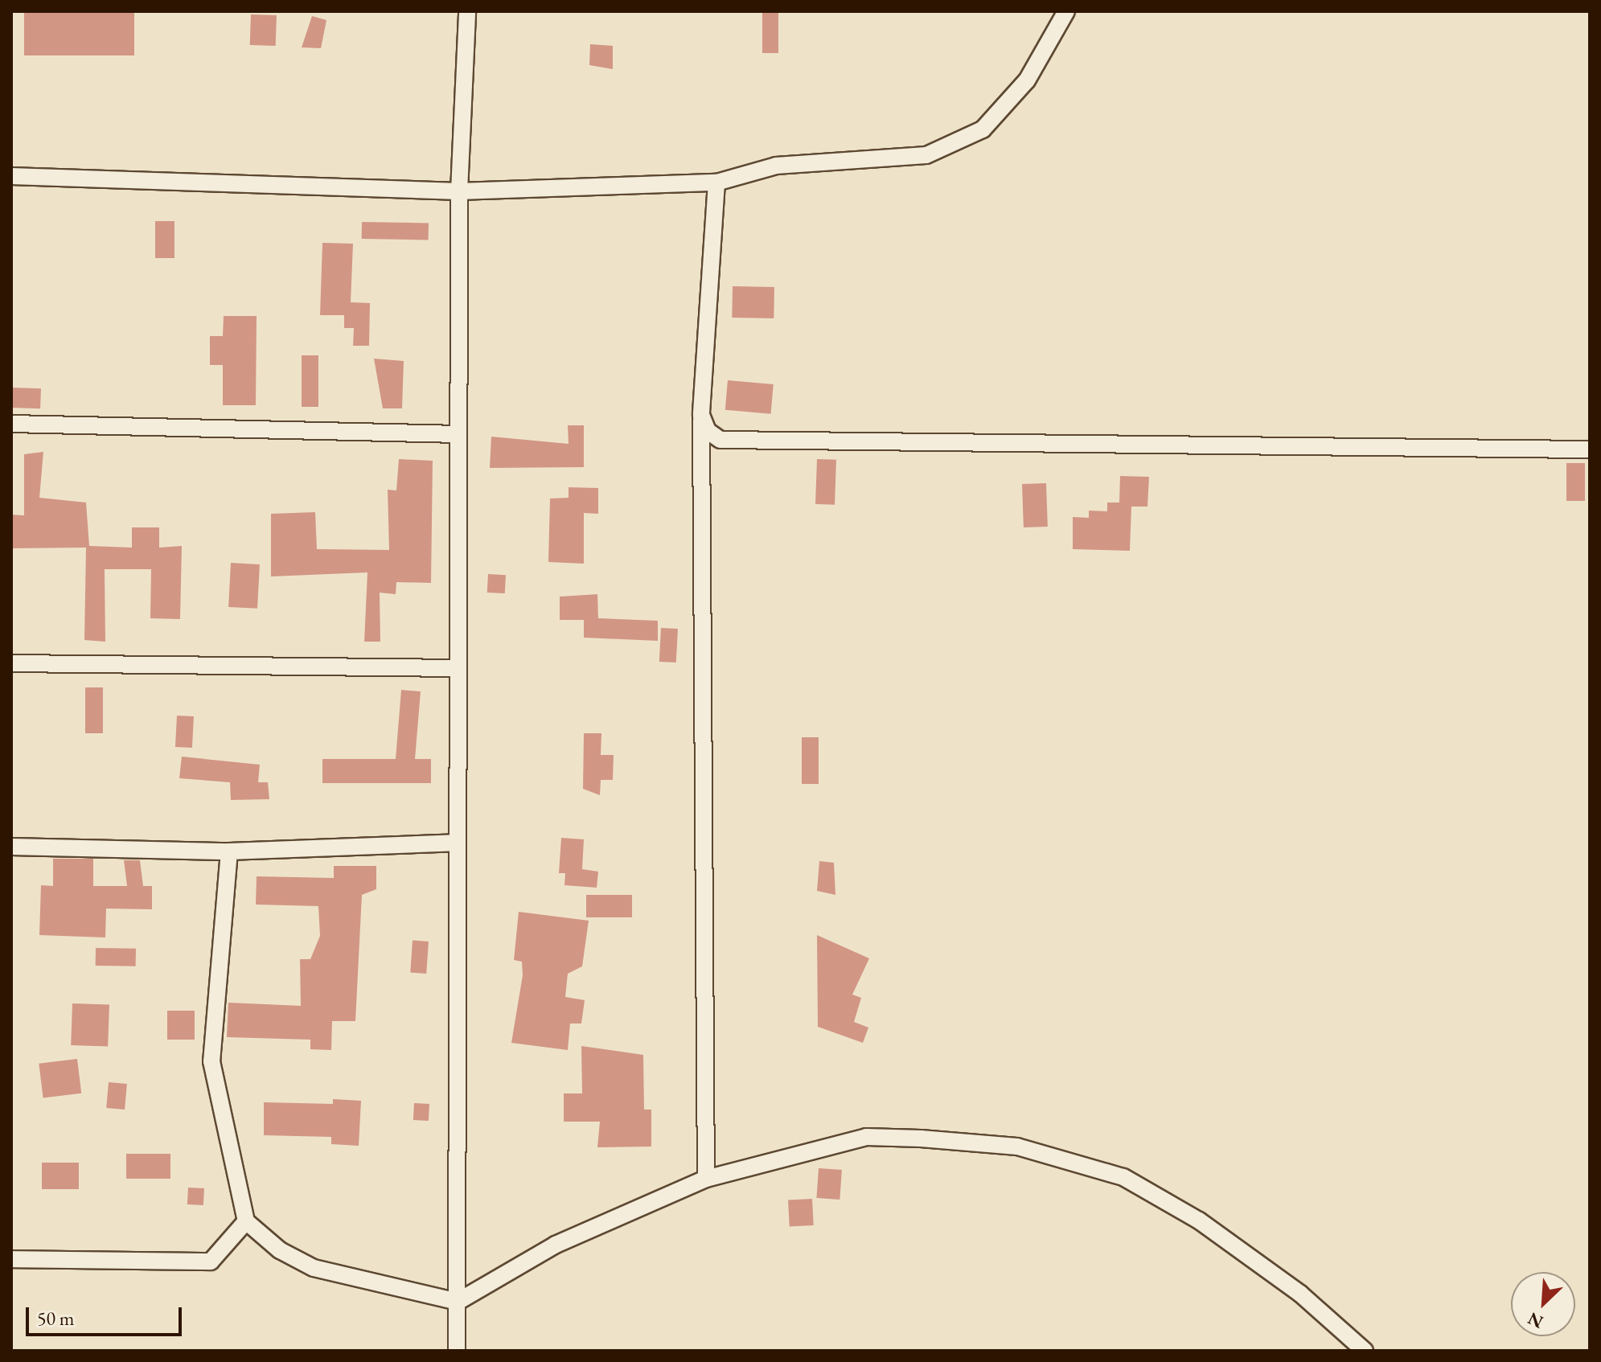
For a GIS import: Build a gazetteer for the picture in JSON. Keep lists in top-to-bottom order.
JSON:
{
  "scale_bar": "50 m",
  "north": "bottom left"
}
